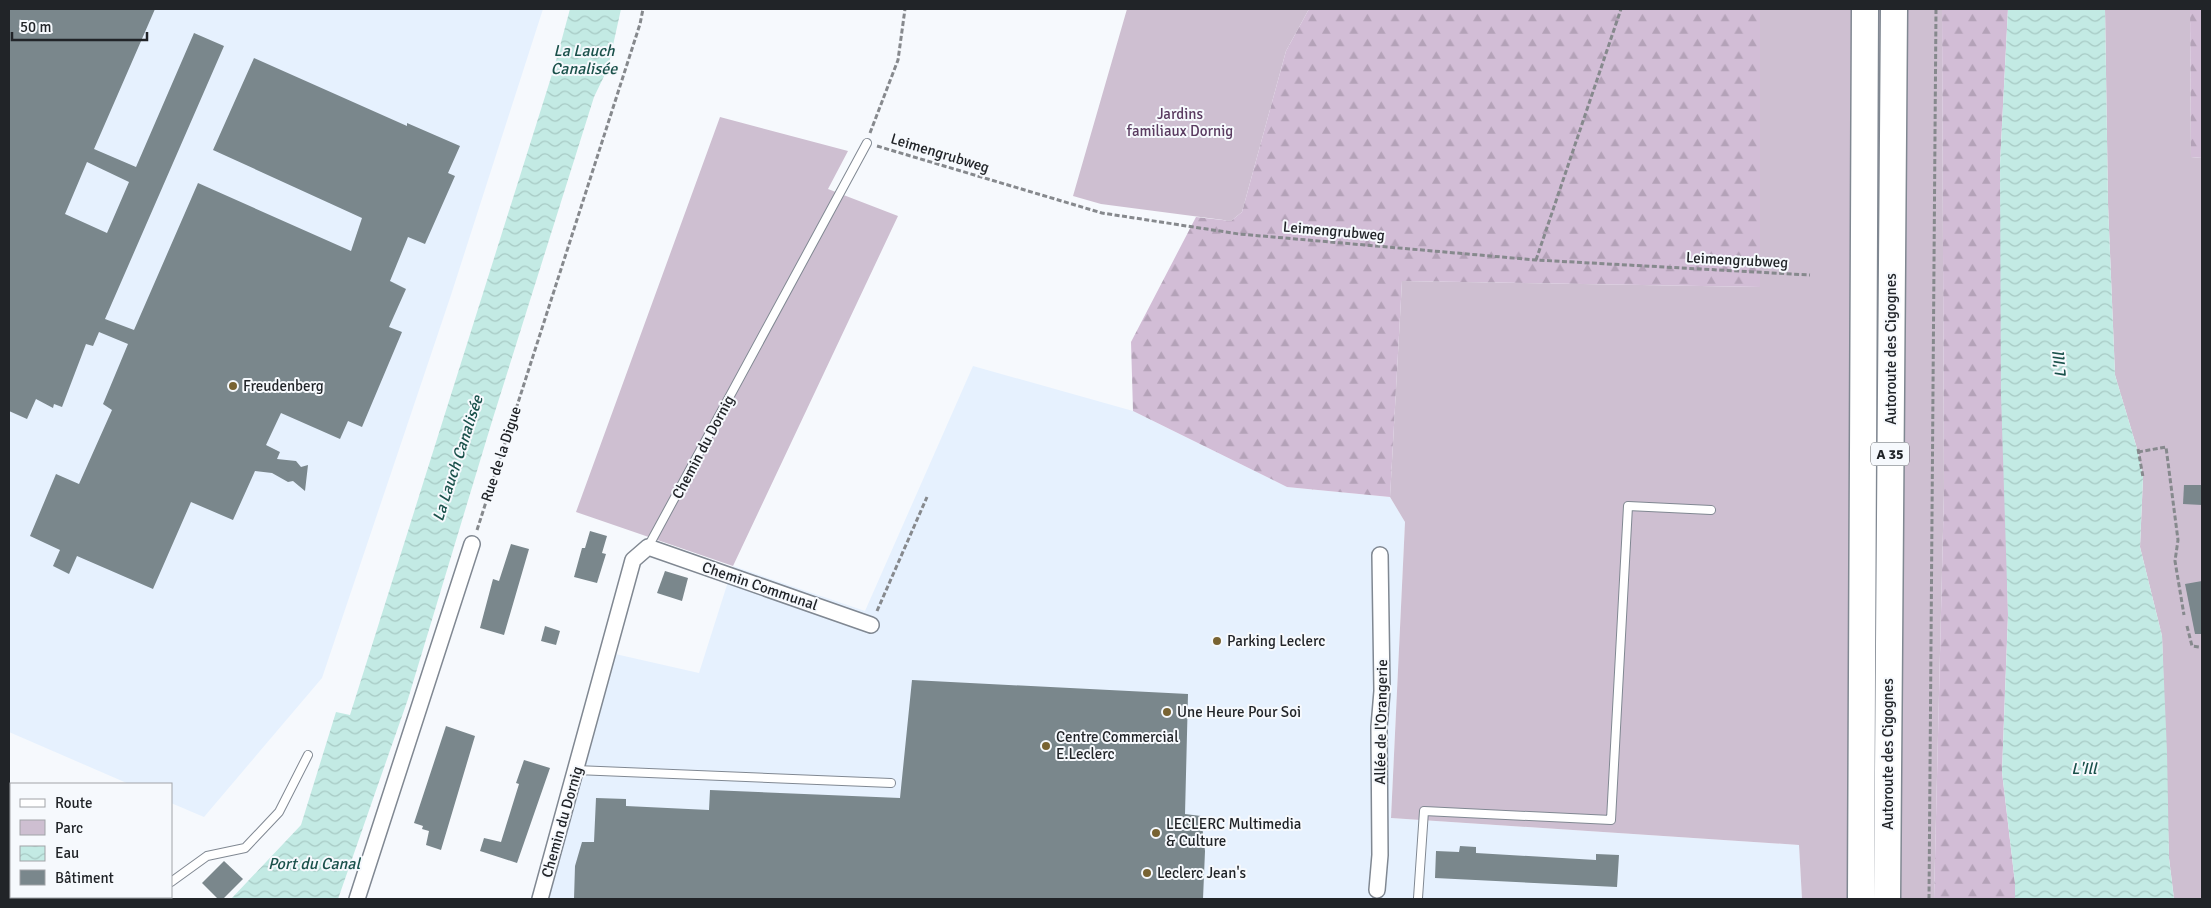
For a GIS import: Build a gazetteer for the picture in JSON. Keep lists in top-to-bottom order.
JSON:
{
  "streets": {
    "highway": ["Autoroute des Cigognes", "A 35"],
    "street": ["Chemin du Dornig", "Chemin Communal", "Allée de l'Orangerie"],
    "path": ["Leimengrubweg", "Rue de la Digue"]
  },
  "crossings": [
    ["Leimengrubweg", "Chemin du Dornig"],
    ["Chemin du Dornig", "Chemin Communal"]
  ],
  "water": ["La Lauch Canalisée", "L'Ill", "Port du Canal"],
  "parks": ["Jardins familiaux Dornig"],
  "places": [
    "Freudenberg",
    "Parking Leclerc",
    "Une Heure Pour Soi",
    "Centre Commercial E.Leclerc",
    "LECLERC Multimedia & Culture",
    "Leclerc Jean's"
  ],
  "legend": [
    "Route",
    "Parc",
    "Eau",
    "Bâtiment"
  ],
  "scale_bar": "50 m"
}
